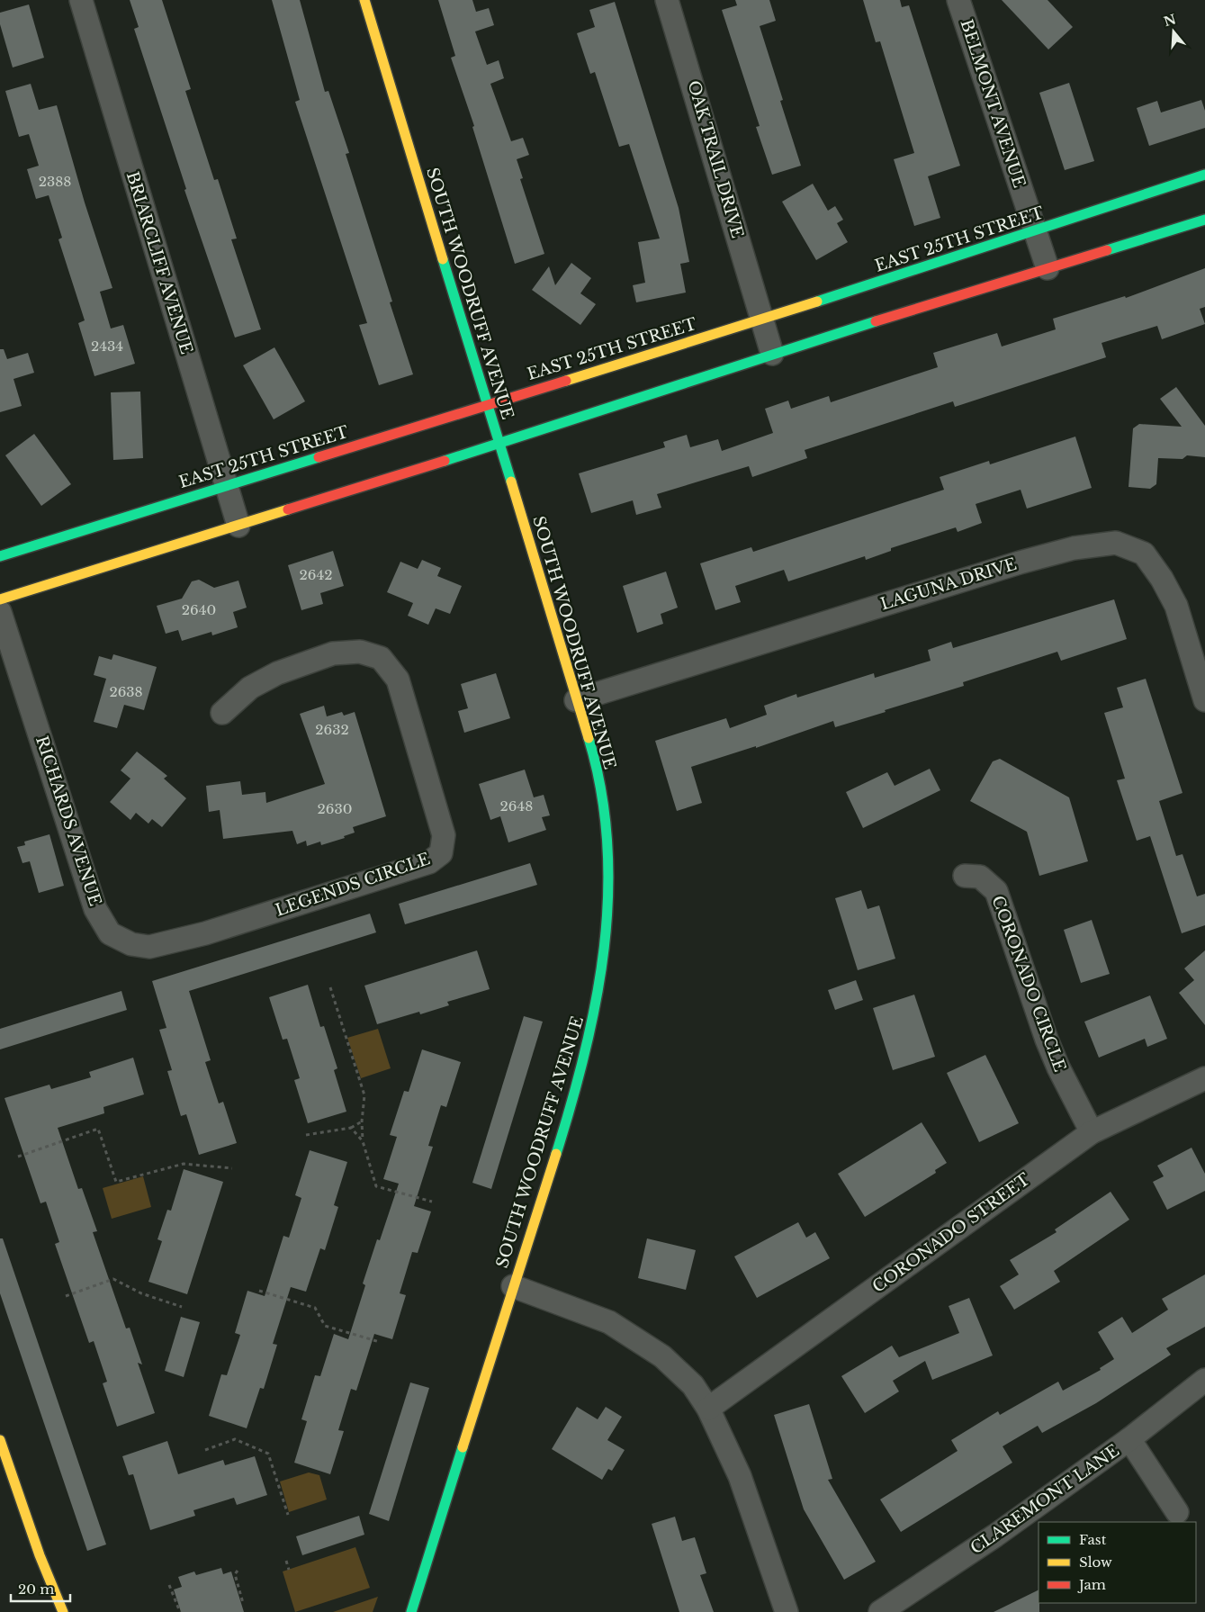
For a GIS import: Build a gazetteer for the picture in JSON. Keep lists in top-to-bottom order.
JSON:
{
  "streets": {
    "street": [
      "BELMONT AVENUE",
      "OAK TRAIL DRIVE",
      "EAST 25TH STREET",
      "BRIARCLIFF AVENUE",
      "SOUTH WOODRUFF AVENUE",
      "LAGUNA DRIVE",
      "RICHARDS AVENUE",
      "LEGENDS CIRCLE",
      "CORONADO CIRCLE",
      "CORONADO STREET",
      "CLAREMONT LANE"
    ]
  },
  "crossings": [
    ["BELMONT AVENUE", "EAST 25TH STREET"],
    ["OAK TRAIL DRIVE", "EAST 25TH STREET"],
    ["EAST 25TH STREET", "BRIARCLIFF AVENUE"],
    ["EAST 25TH STREET", "SOUTH WOODRUFF AVENUE"],
    ["SOUTH WOODRUFF AVENUE", "LAGUNA DRIVE"],
    ["RICHARDS AVENUE", "LEGENDS CIRCLE"],
    ["CORONADO CIRCLE", "CORONADO STREET"]
  ],
  "house_numbers": [
    "2388",
    "2434",
    "2642",
    "2640",
    "2638",
    "2632",
    "2648",
    "2630"
  ],
  "legend": ["Fast", "Slow", "Jam"],
  "scale_bar": "20 m",
  "north": "top"
}
